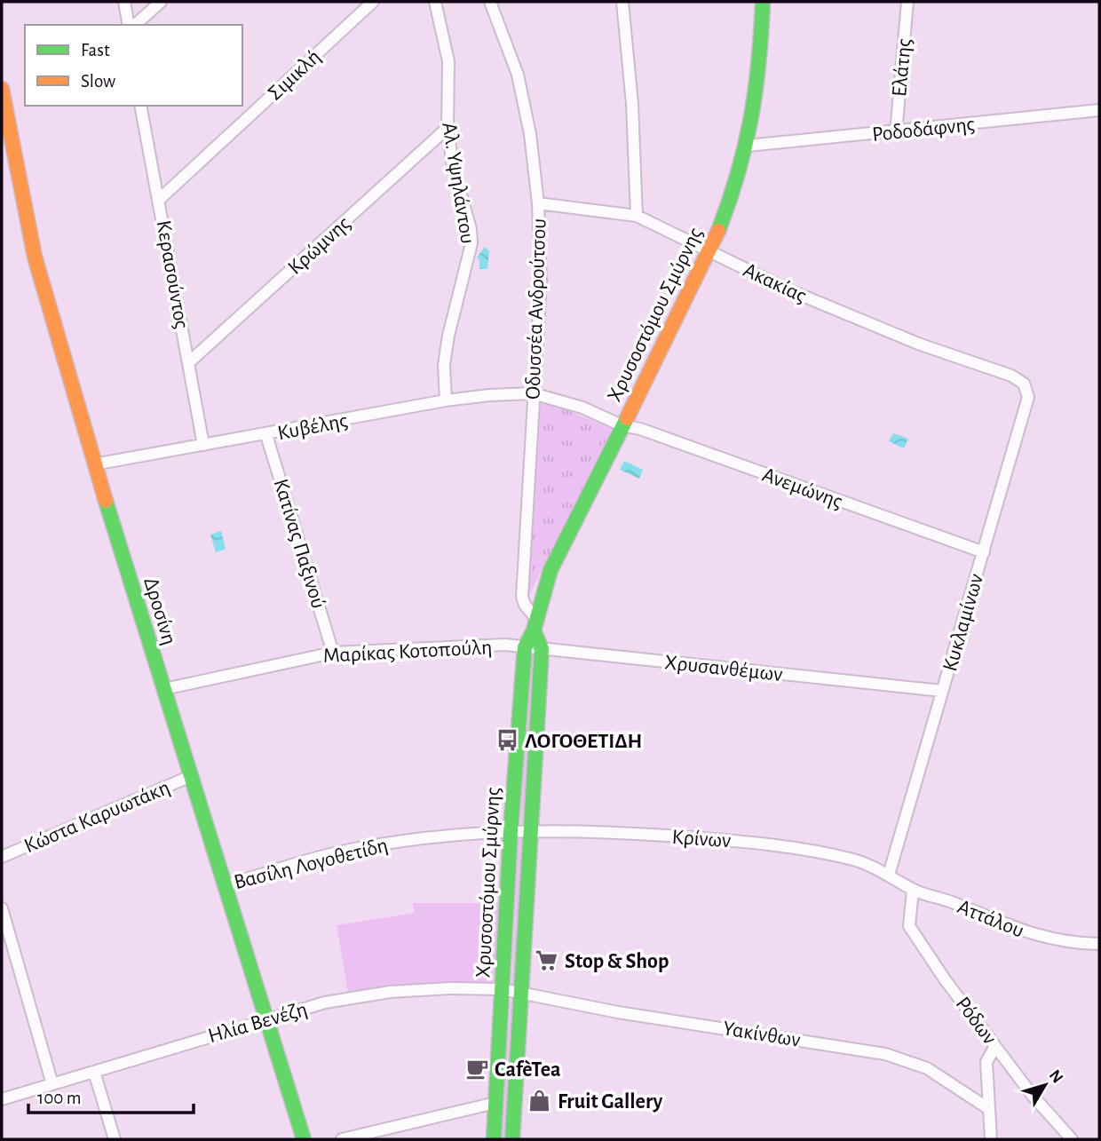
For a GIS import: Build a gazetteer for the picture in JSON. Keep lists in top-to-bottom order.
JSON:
{
  "streets": {
    "street": [
      "Ελάτης",
      "Σιμικλή",
      "Ροδοδάφνης",
      "Αλ. Υψηλάντου",
      "Κρώμνης",
      "Κερασούντος",
      "Ακακίας",
      "Οδυσσέα Ανδρούτσου",
      "Χρυσοστόμου Σμύρνης",
      "Κυβέλης",
      "Ανεμώνης",
      "Κατίνας Παξινού",
      "Δροσίνη",
      "Κυκλαμίνων",
      "Μαρίκας Κοτοπούλη",
      "Χρυσανθέμων",
      "Κώστα Καρυωτάκη",
      "Κρίνων",
      "Βασίλη Λογοθετίδη",
      "Αττάλου",
      "Ρόδων",
      "Ηλία Βενέζη",
      "Υακίνθων"
    ]
  },
  "crossings": [
    ["Ελάτης", "Ροδοδάφνης"],
    ["Σιμικλή", "Κερασούντος"],
    ["Ροδοδάφνης", "Χρυσοστόμου Σμύρνης"],
    ["Αλ. Υψηλάντου", "Κρώμνης"],
    ["Αλ. Υψηλάντου", "Κυβέλης"],
    ["Κρώμνης", "Κερασούντος"],
    ["Κερασούντος", "Κυβέλης"],
    ["Ακακίας", "Οδυσσέα Ανδρούτσου"],
    ["Ακακίας", "Χρυσοστόμου Σμύρνης"],
    ["Ακακίας", "Κυκλαμίνων"],
    ["Οδυσσέα Ανδρούτσου", "Χρυσοστόμου Σμύρνης"],
    ["Οδυσσέα Ανδρούτσου", "Κυβέλης"],
    ["Οδυσσέα Ανδρούτσου", "Ανεμώνης"],
    ["Χρυσοστόμου Σμύρνης", "Ανεμώνης"],
    ["Χρυσοστόμου Σμύρνης", "Χρυσανθέμων"],
    ["Χρυσοστόμου Σμύρνης", "Κρίνων"],
    ["Χρυσοστόμου Σμύρνης", "Βασίλη Λογοθετίδη"],
    ["Χρυσοστόμου Σμύρνης", "Ηλία Βενέζη"],
    ["Χρυσοστόμου Σμύρνης", "Υακίνθων"],
    ["Κυβέλης", "Ανεμώνης"],
    ["Κυβέλης", "Κατίνας Παξινού"],
    ["Κυβέλης", "Δροσίνη"],
    ["Ανεμώνης", "Κυκλαμίνων"],
    ["Κατίνας Παξινού", "Μαρίκας Κοτοπούλη"],
    ["Δροσίνη", "Μαρίκας Κοτοπούλη"],
    ["Δροσίνη", "Κώστα Καρυωτάκη"],
    ["Δροσίνη", "Βασίλη Λογοθετίδη"],
    ["Δροσίνη", "Ηλία Βενέζη"],
    ["Κυκλαμίνων", "Χρυσανθέμων"],
    ["Κυκλαμίνων", "Κρίνων"],
    ["Κυκλαμίνων", "Αττάλου"],
    ["Μαρίκας Κοτοπούλη", "Χρυσανθέμων"],
    ["Κρίνων", "Βασίλη Λογοθετίδη"],
    ["Κρίνων", "Αττάλου"],
    ["Αττάλου", "Ρόδων"],
    ["Ηλία Βενέζη", "Υακίνθων"]
  ],
  "places": {
    "bus stop": ["ΛΟΓΟΘΕΤΙΔΗ"],
    "supermarket": ["Stop & Shop"],
    "cafe": ["CafèTea"],
    "shop": ["Fruit Gallery"]
  },
  "legend": ["Fast", "Slow"],
  "scale_bar": "100 m",
  "north": "top right"
}
